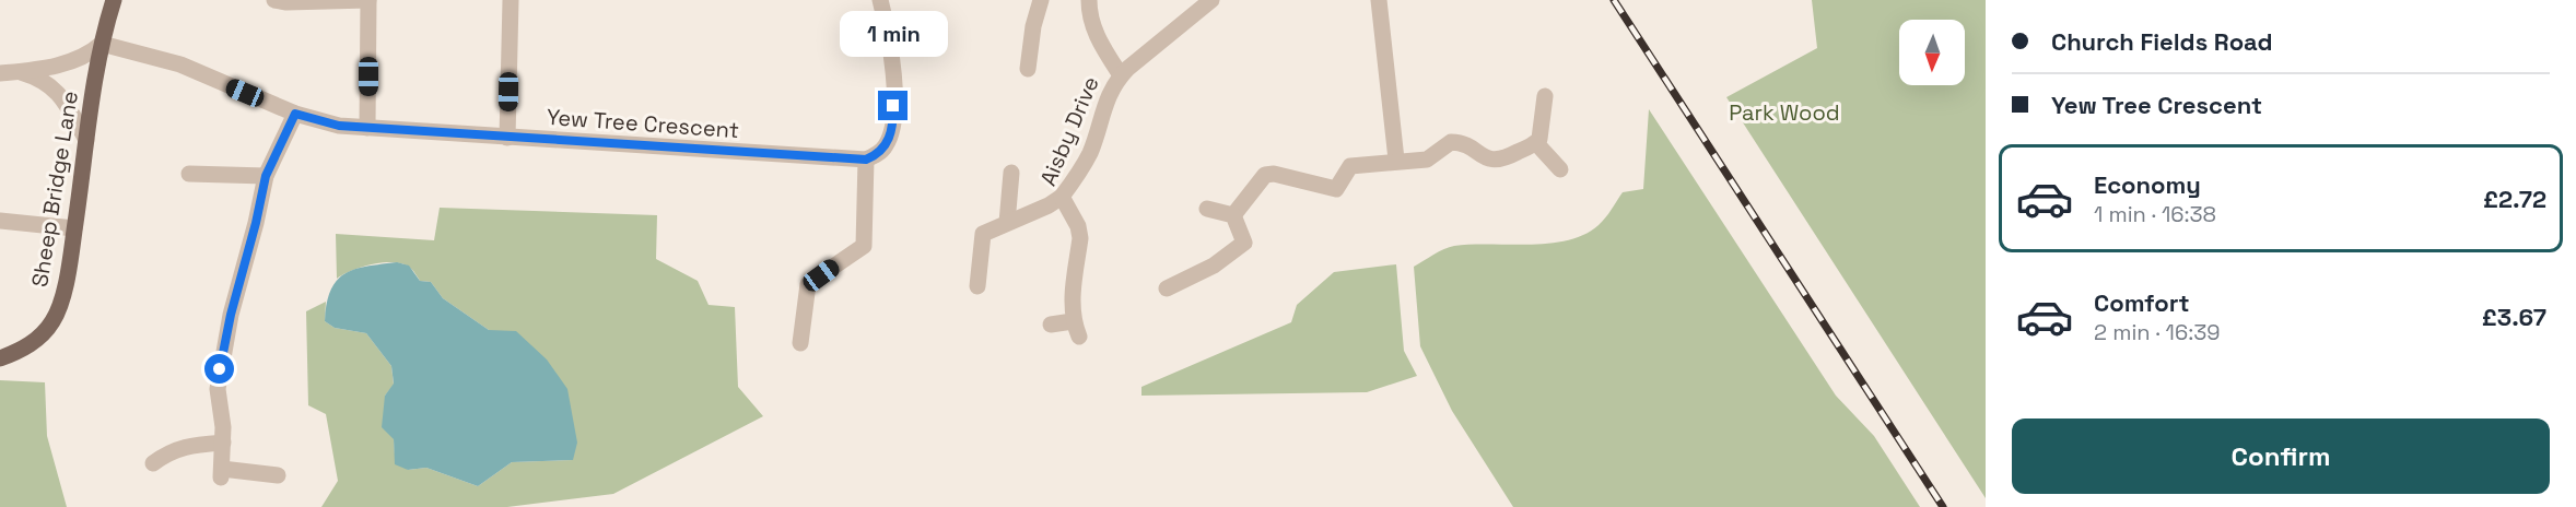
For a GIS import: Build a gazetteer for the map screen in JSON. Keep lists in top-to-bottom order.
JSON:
{
  "streets": {
    "main road": ["Sheep Bridge Lane"],
    "street": ["Yew Tree Crescent", "Aisby Drive"]
  },
  "crossings": [
    ["Yew Tree Crescent", "Sheep Bridge Lane"]
  ],
  "parks": ["Park Wood"],
  "north": "bottom",
  "page": {
    "banner": ["Church Fields Road", "Yew Tree Crescent"],
    "bubble": "1 min",
    "list": [
      {
        "name": "Economy",
        "note": "1 min · 16:38",
        "value": "£2.72"
      },
      {
        "name": "Comfort",
        "note": "2 min · 16:39",
        "value": "£3.67"
      }
    ],
    "buttons": "Confirm"
  }
}
